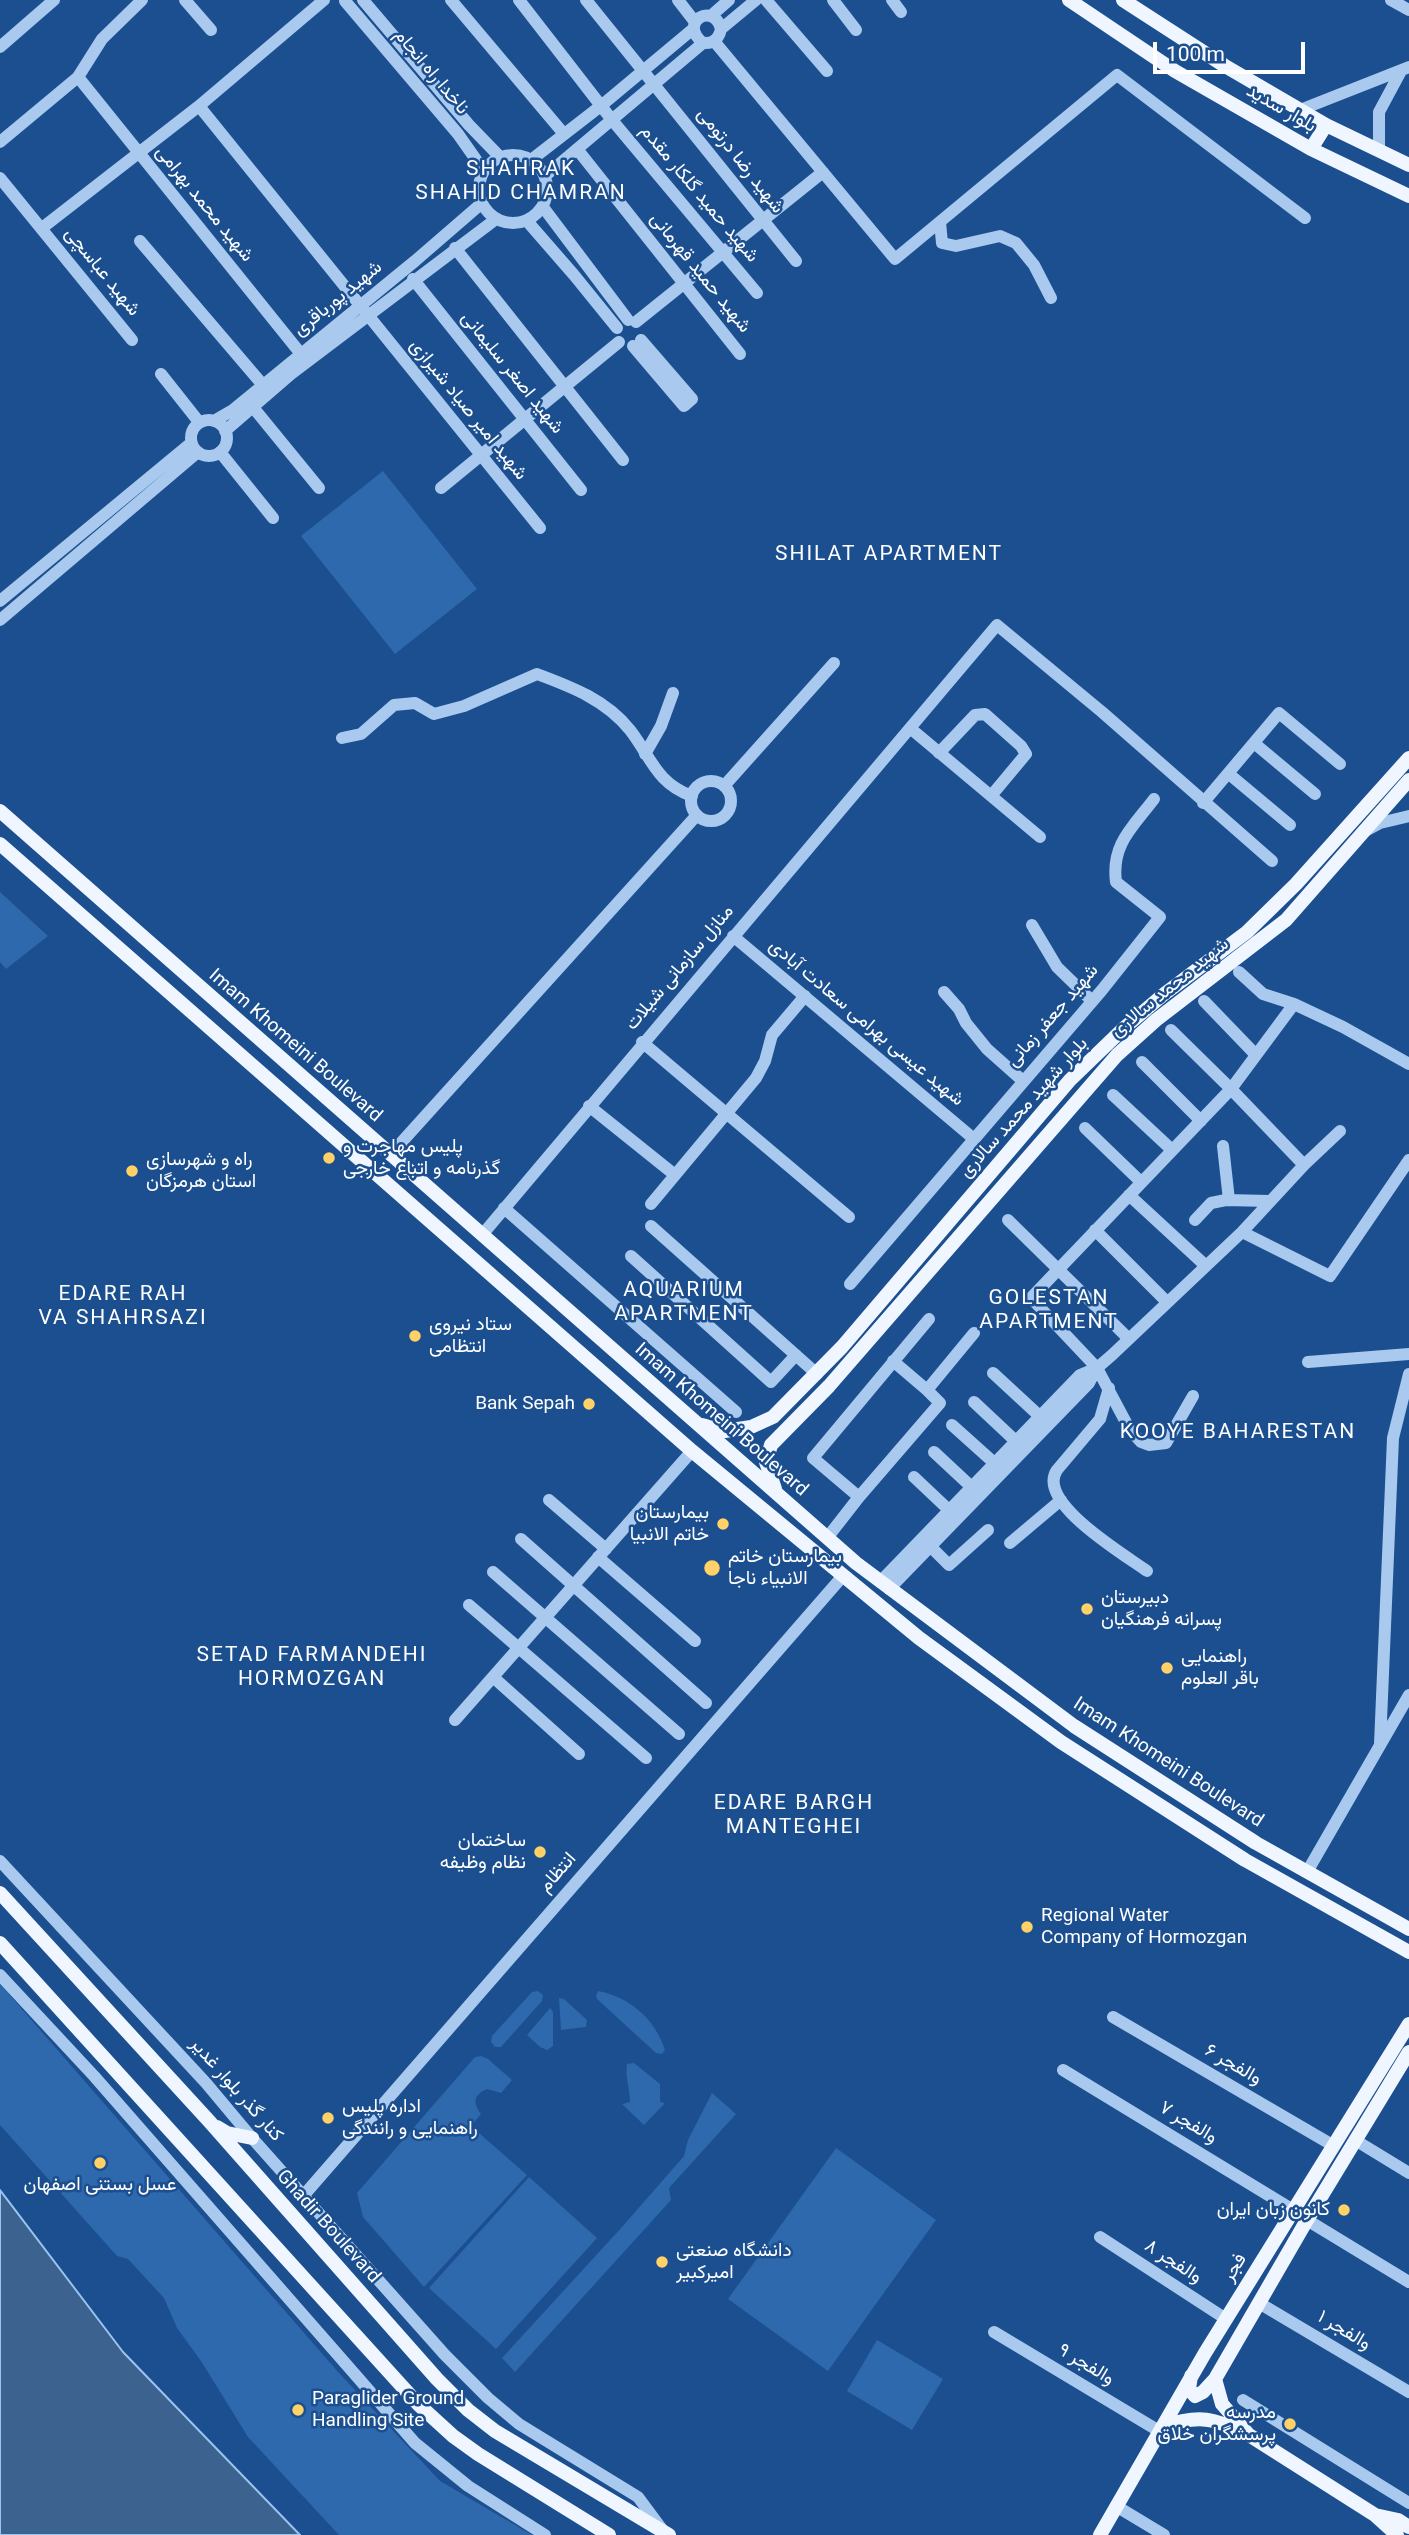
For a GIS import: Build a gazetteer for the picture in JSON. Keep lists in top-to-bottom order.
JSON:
{
  "streets": {
    "main road": [
      "بلوار سدید",
      "شهید محمد سالاری",
      "Imam Khomeini Boulevard",
      "بلوار شهید محمد سالاری",
      "Ghadir Boulevard",
      "فجر"
    ],
    "street": [
      "ناخدا راه انجام",
      "شهید رضا درتومی",
      "شهید حمید گلکار مقدم",
      "شهید محمد بهرامی",
      "شهید عباسچی",
      "شهید حمید قهرمانی",
      "شهید پورباقری",
      "شهید اصغر سلیمانی",
      "شهید امیر صیاد شیرازی",
      "منازل سازمانی شیلات",
      "شهید جعفر زمانی",
      "شهید عیسی بهرامی سعادت آبادی",
      "انتظام",
      "والفجر ۶",
      "کنار گذر بلوار غدیر",
      "والفجر ۷",
      "والفجر ۸",
      "والفجر ۱",
      "والفجر ۹"
    ]
  },
  "crossings": [
    ["ناخدا راه انجام", "شهید پورباقری"],
    ["شهید محمد بهرامی", "شهید پورباقری"],
    ["شهید پورباقری", "شهید اصغر سلیمانی"],
    ["شهید پورباقری", "شهید امیر صیاد شیرازی"],
    ["منازل سازمانی شیلات", "شهید عیسی بهرامی سعادت آبادی"],
    ["منازل سازمانی شیلات", "Imam Khomeini Boulevard"],
    ["شهید محمد سالاری", "Imam Khomeini Boulevard"],
    ["شهید جعفر زمانی", "شهید عیسی بهرامی سعادت آبادی"],
    ["Imam Khomeini Boulevard", "بلوار شهید محمد سالاری"],
    ["Imam Khomeini Boulevard", "انتظام"],
    ["انتظام", "کنار گذر بلوار غدیر"],
    ["والفجر ۶", "فجر"],
    ["کنار گذر بلوار غدیر", "Ghadir Boulevard"],
    ["والفجر ۷", "فجر"],
    ["والفجر ۸", "فجر"],
    ["فجر", "والفجر ۱"],
    ["فجر", "والفجر ۹"]
  ],
  "districts": [
    "SHAHRAK SHAHID CHAMRAN",
    "SHILAT APARTMENT",
    "AQUARIUM APARTMENT",
    "EDARE RAH VA SHAHRSAZI",
    "GOLESTAN APARTMENT",
    "KOOYE BAHARESTAN",
    "SETAD FARMANDEHI HORMOZGAN",
    "EDARE BARGH MANTEGHEI"
  ],
  "places": [
    "پلیس مهاجرت و گذرنامه و اتباع خارجى",
    "راه و شهرسازی استان هرمزگان",
    "ستاد نیروی انتظامی",
    "Bank Sepah",
    "بیمارستان خاتم الانبیا",
    "بیمارستان خاتم الانبیاء ناجا",
    "دبیرستان پسرانه فرهنگیان",
    "راهنمایی باقر العلوم",
    "ساختمان نظام وظیفه",
    "Regional Water Company of Hormozgan",
    "اداره پلیس راهنمایی و رانندگی",
    "عسل بستنی اصفهان",
    "کانون زبان ایران",
    "دانشگاه صنعتی امیرکبیر",
    "Paraglider Ground Handling Site",
    "مدرسه پرسشگران خلاق"
  ],
  "scale_bar": "100 m"
}
